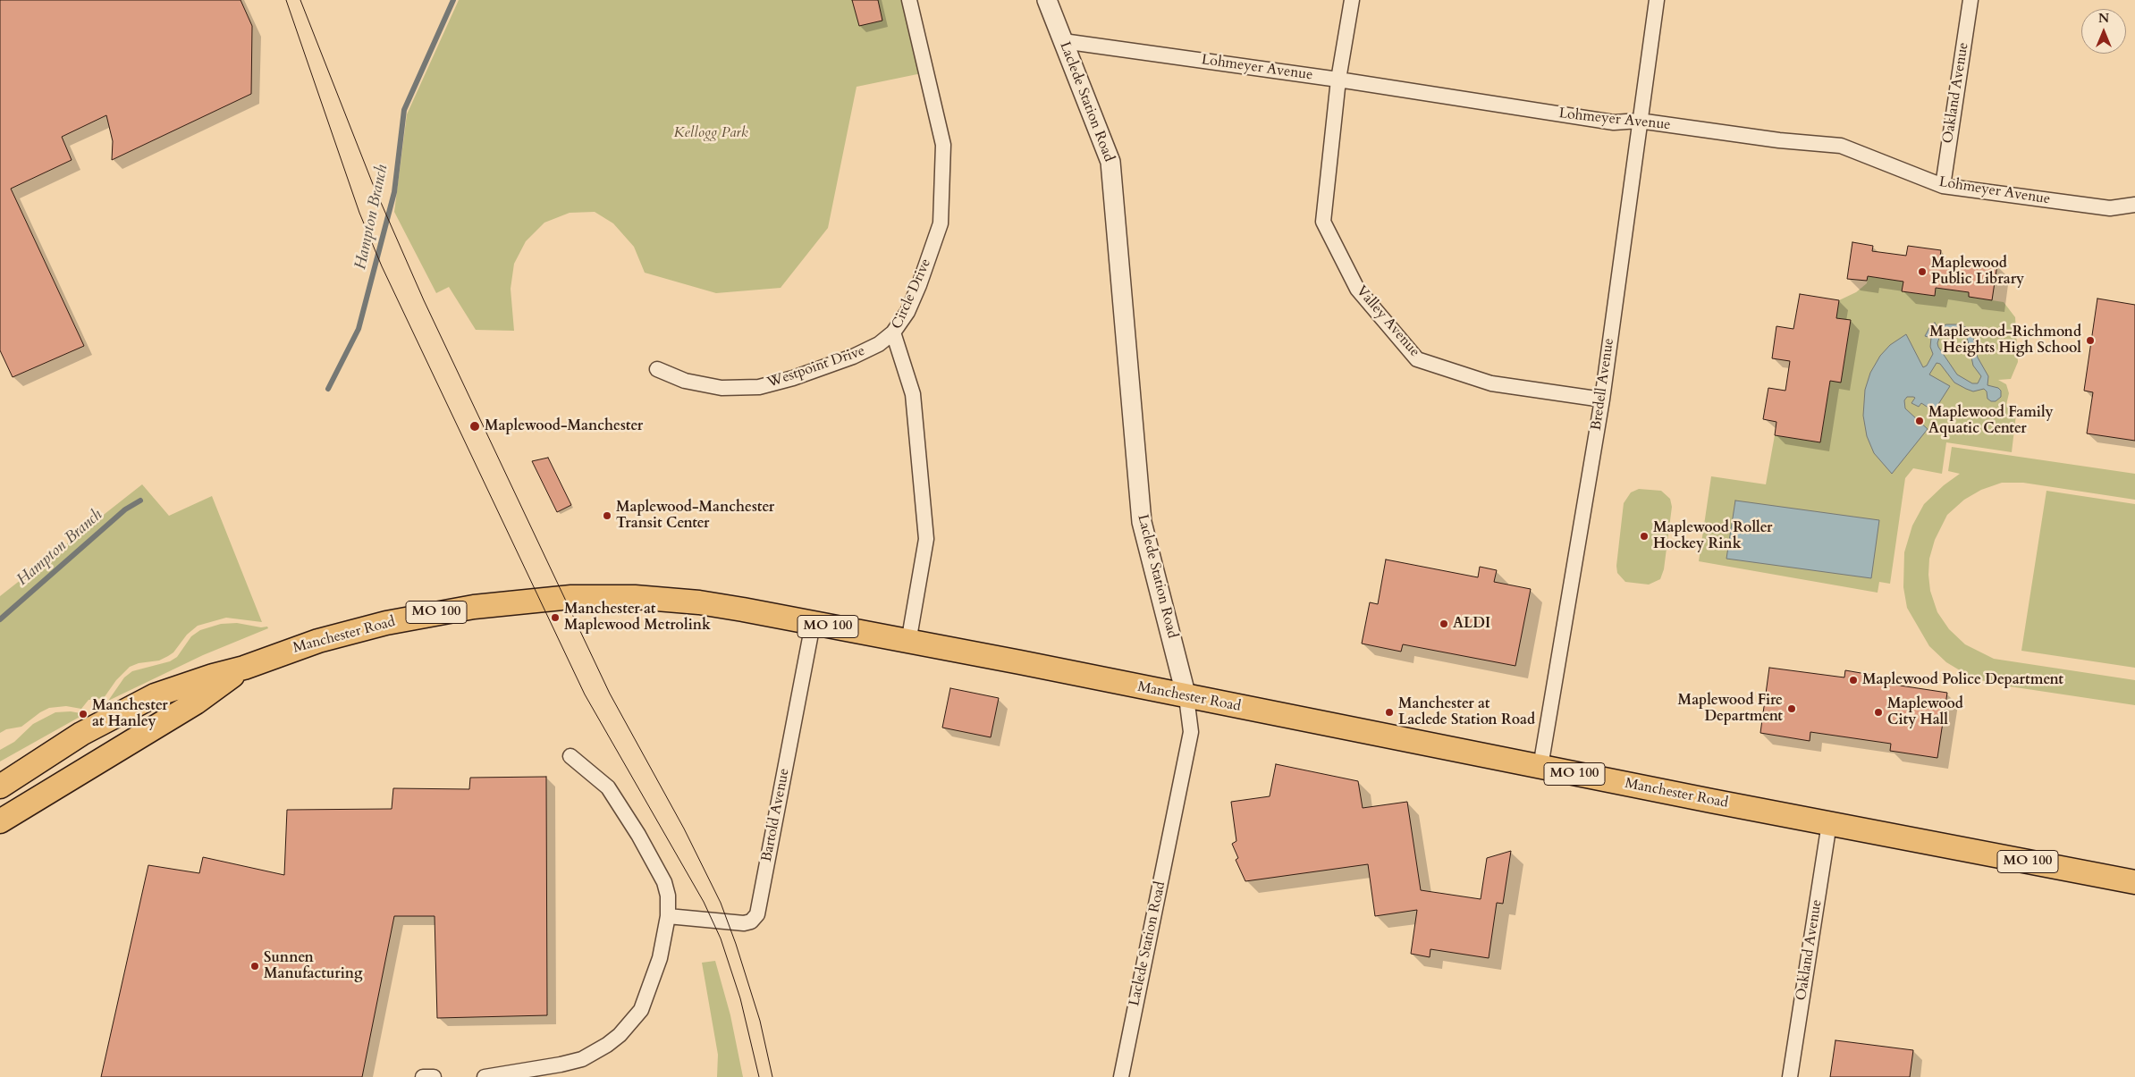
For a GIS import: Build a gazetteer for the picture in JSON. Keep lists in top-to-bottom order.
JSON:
{
  "streets": {
    "main road": ["MO 100", "Manchester Road"],
    "street": [
      "Lohmeyer Avenue",
      "Oakland Avenue",
      "Laclede Station Road",
      "Circle Drive",
      "Valley Avenue",
      "Westpoint Drive",
      "Bredell Avenue",
      "Bartold Avenue"
    ]
  },
  "crossings": [
    ["Lohmeyer Avenue", "Oakland Avenue"],
    ["Lohmeyer Avenue", "Laclede Station Road"],
    ["Lohmeyer Avenue", "Valley Avenue"],
    ["Lohmeyer Avenue", "Bredell Avenue"],
    ["Oakland Avenue", "Manchester Road"],
    ["Laclede Station Road", "Manchester Road"],
    ["Circle Drive", "Westpoint Drive"],
    ["Circle Drive", "Manchester Road"],
    ["Valley Avenue", "Bredell Avenue"],
    ["Bredell Avenue", "Manchester Road"],
    ["Manchester Road", "Bartold Avenue"]
  ],
  "water": ["Hampton Branch"],
  "parks": ["Kellogg Park"],
  "places": [
    "Maplewood Public Library",
    "Maplewood-Richmond Heights High School",
    "Maplewood Family Aquatic Center",
    "Maplewood-Manchester",
    "Maplewood-Manchester Transit Center",
    "Maplewood Roller Hockey Rink",
    "Manchester at Maplewood Metrolink",
    "ALDI",
    "Maplewood Police Department",
    "Maplewood Fire Department",
    "Manchester at Laclede Station Road",
    "Maplewood City Hall",
    "Manchester at Hanley",
    "Sunnen Manufacturing"
  ],
  "north": "top"
}
